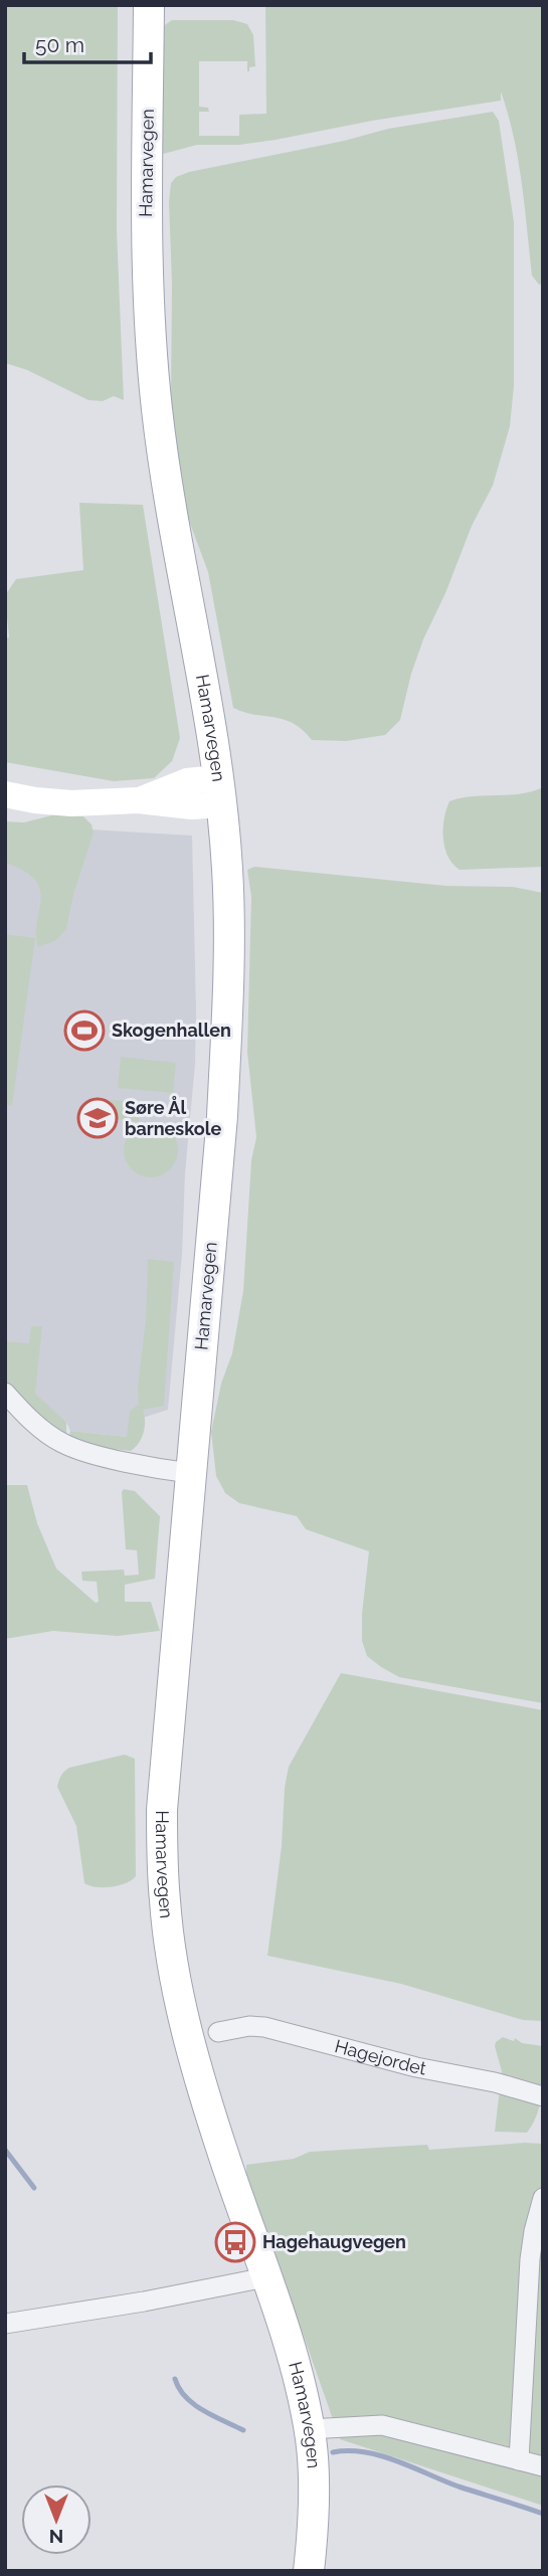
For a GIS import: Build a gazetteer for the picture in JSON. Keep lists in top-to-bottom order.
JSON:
{
  "streets": {
    "main road": ["Hamarvegen"],
    "street": ["Hagejordet"]
  },
  "places": {
    "sports": ["Skogenhallen"],
    "school or university": ["Søre Ål barneskole"],
    "bus stop": ["Hagehaugvegen"]
  },
  "scale_bar": "50 m",
  "north": "bottom"
}
